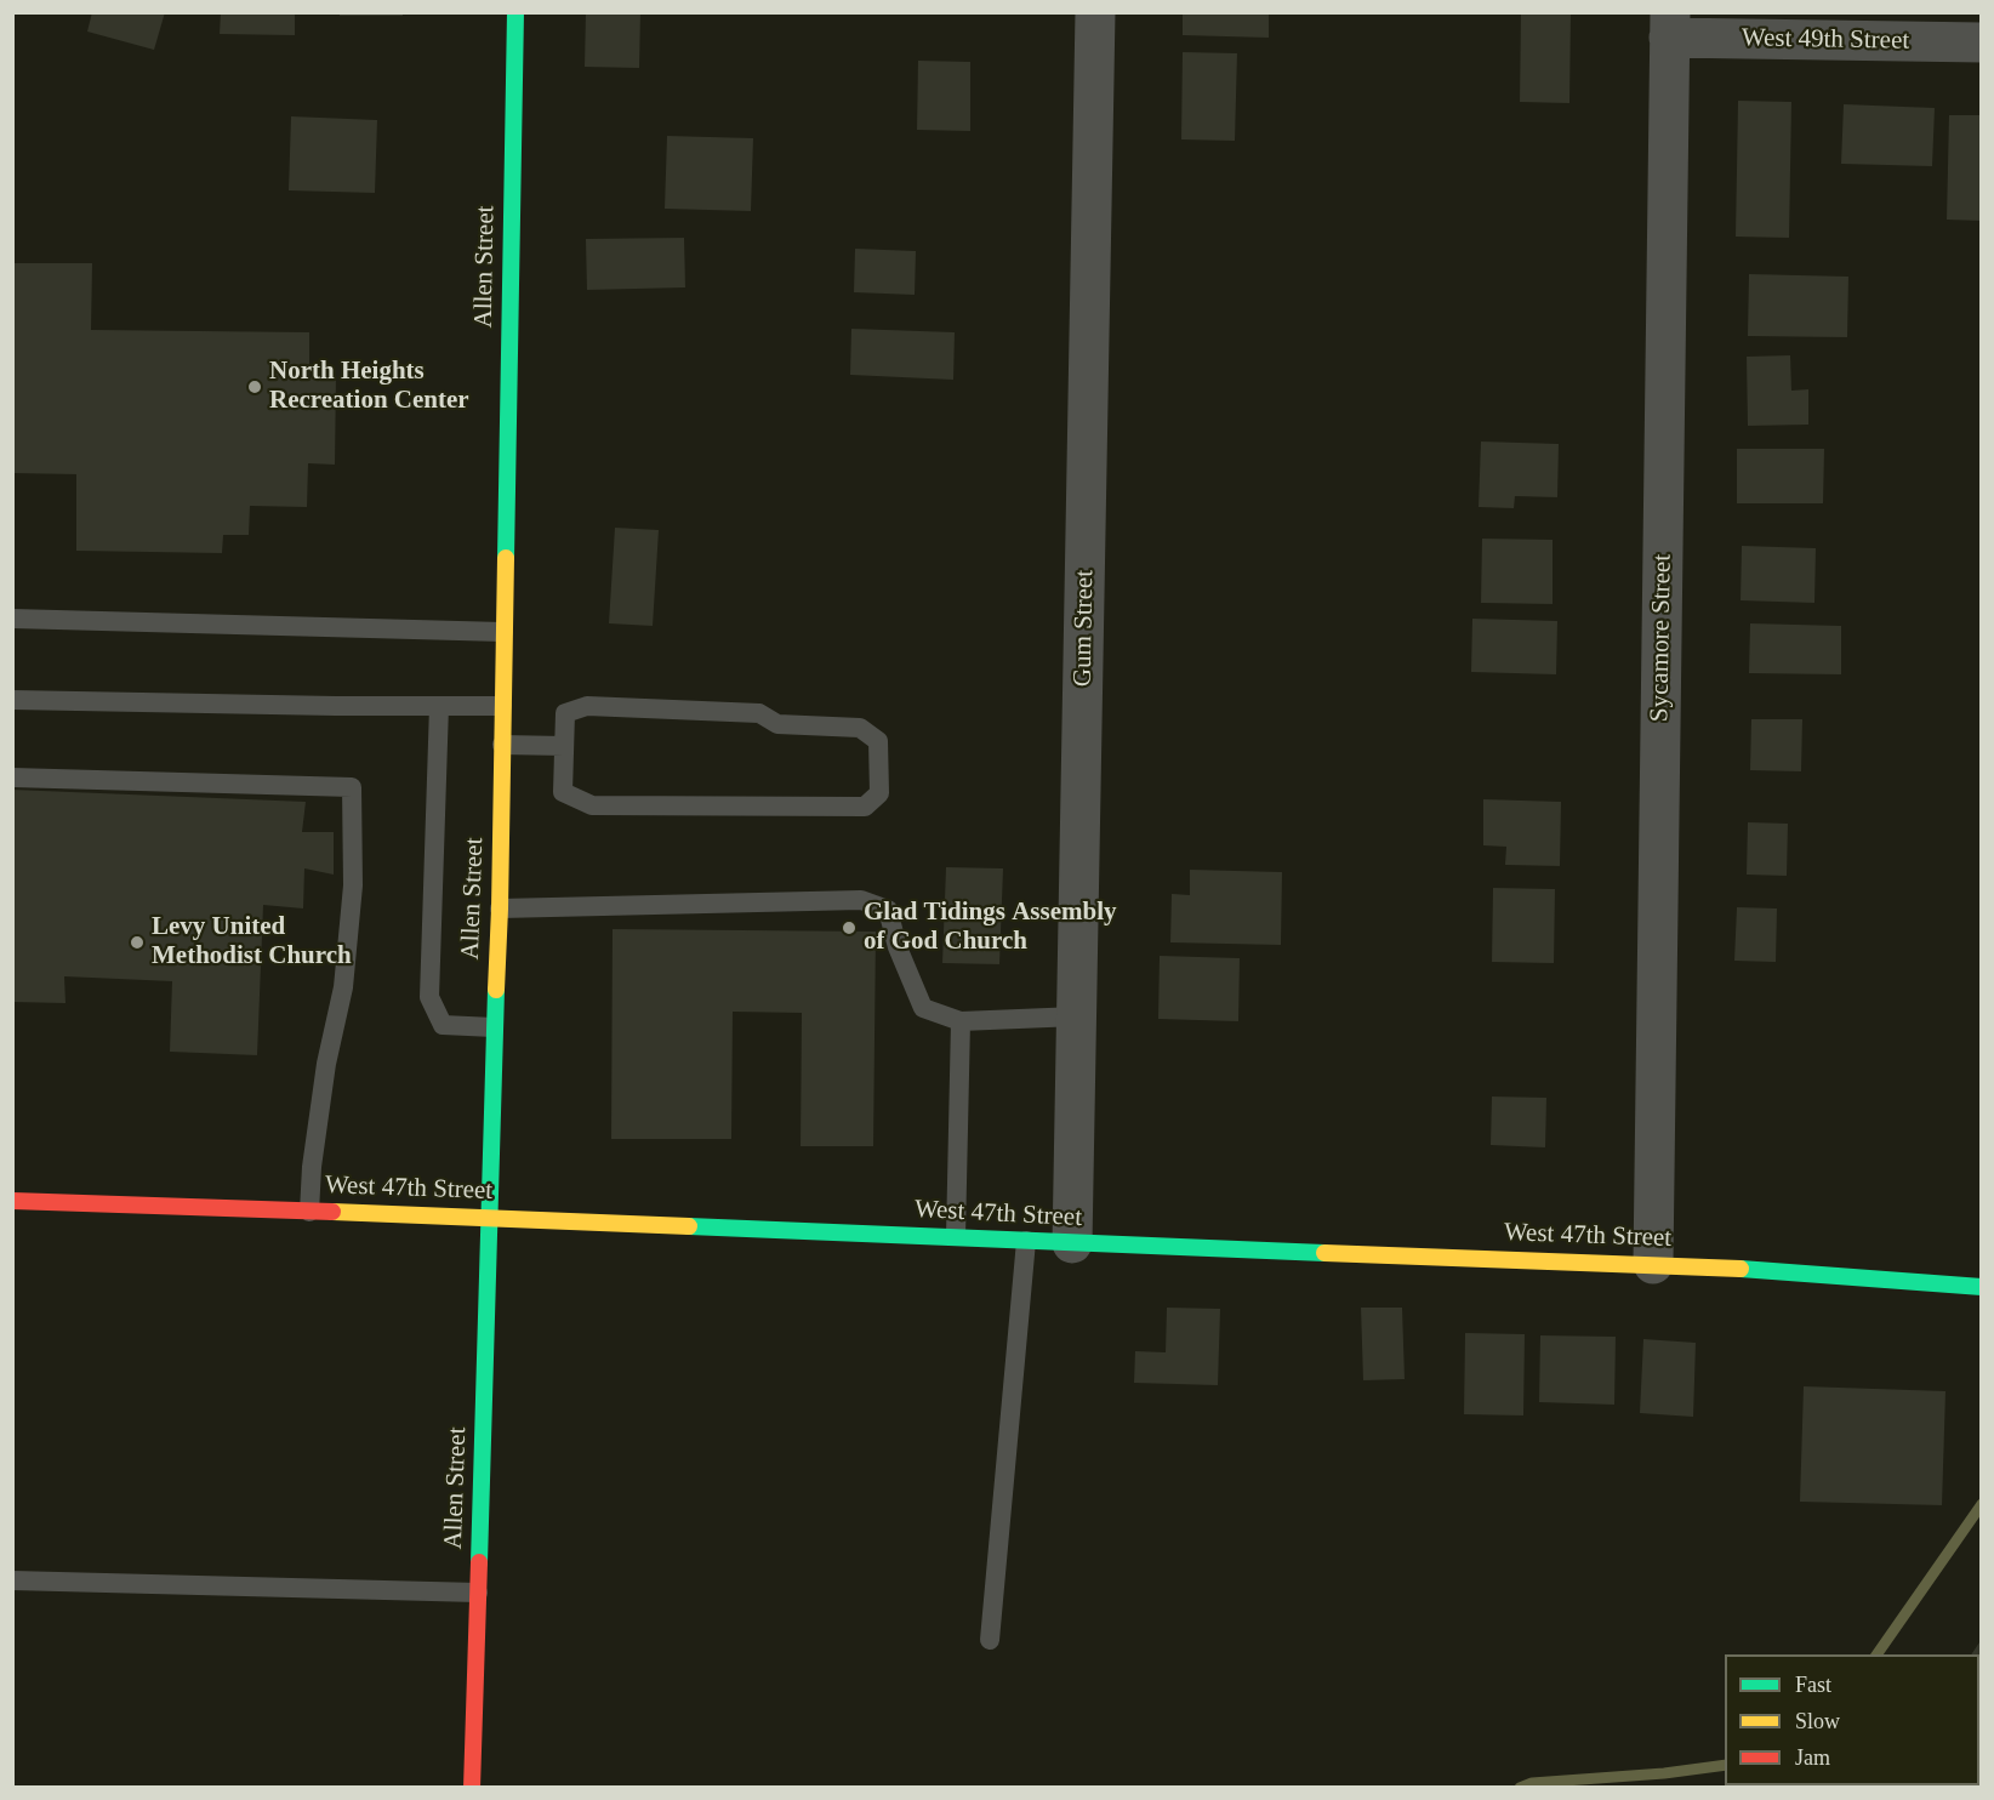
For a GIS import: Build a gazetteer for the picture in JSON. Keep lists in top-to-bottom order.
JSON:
{
  "streets": {
    "street": [
      "West 49th Street",
      "Allen Street",
      "Gum Street",
      "Sycamore Street",
      "West 47th Street"
    ]
  },
  "crossings": [
    ["West 49th Street", "Sycamore Street"],
    ["Allen Street", "West 47th Street"],
    ["Gum Street", "West 47th Street"],
    ["Sycamore Street", "West 47th Street"]
  ],
  "places": ["North Heights Recreation Center", "Glad Tidings Assembly of God Church", "Levy United Methodist Church"],
  "legend": ["Fast", "Slow", "Jam"]
}
